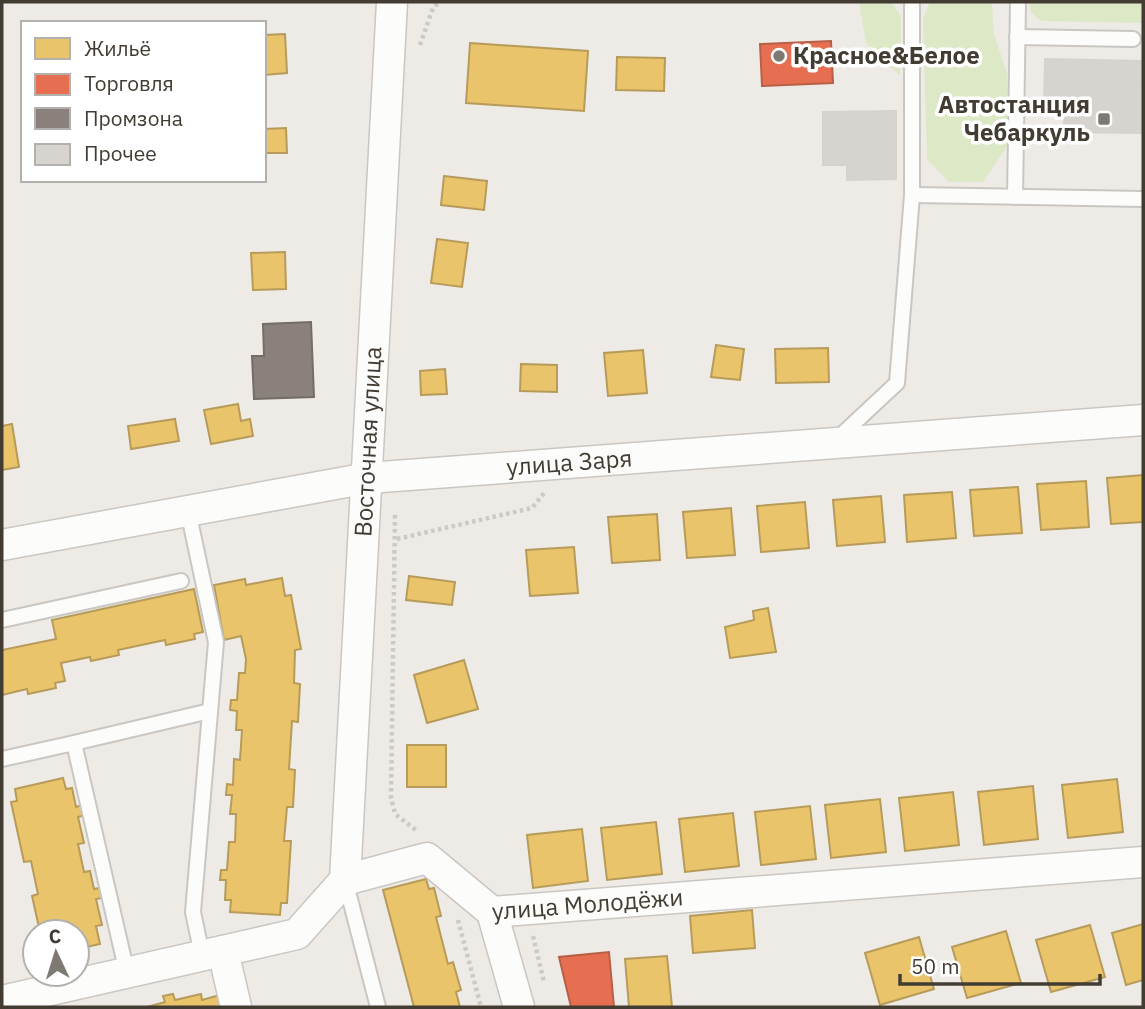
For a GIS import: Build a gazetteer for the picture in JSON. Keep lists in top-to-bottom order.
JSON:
{
  "streets": {
    "street": ["Восточная улица", "улица Заря", "улица Молодёжи"]
  },
  "crossings": [
    ["Восточная улица", "улица Заря"],
    ["Восточная улица", "улица Молодёжи"]
  ],
  "places": {
    "other": ["Красное&Белое"],
    "transit": ["Автостанция Чебаркуль"]
  },
  "legend": [
    "Жильё",
    "Торговля",
    "Промзона",
    "Прочее"
  ],
  "scale_bar": "50 m",
  "north": "top"
}
